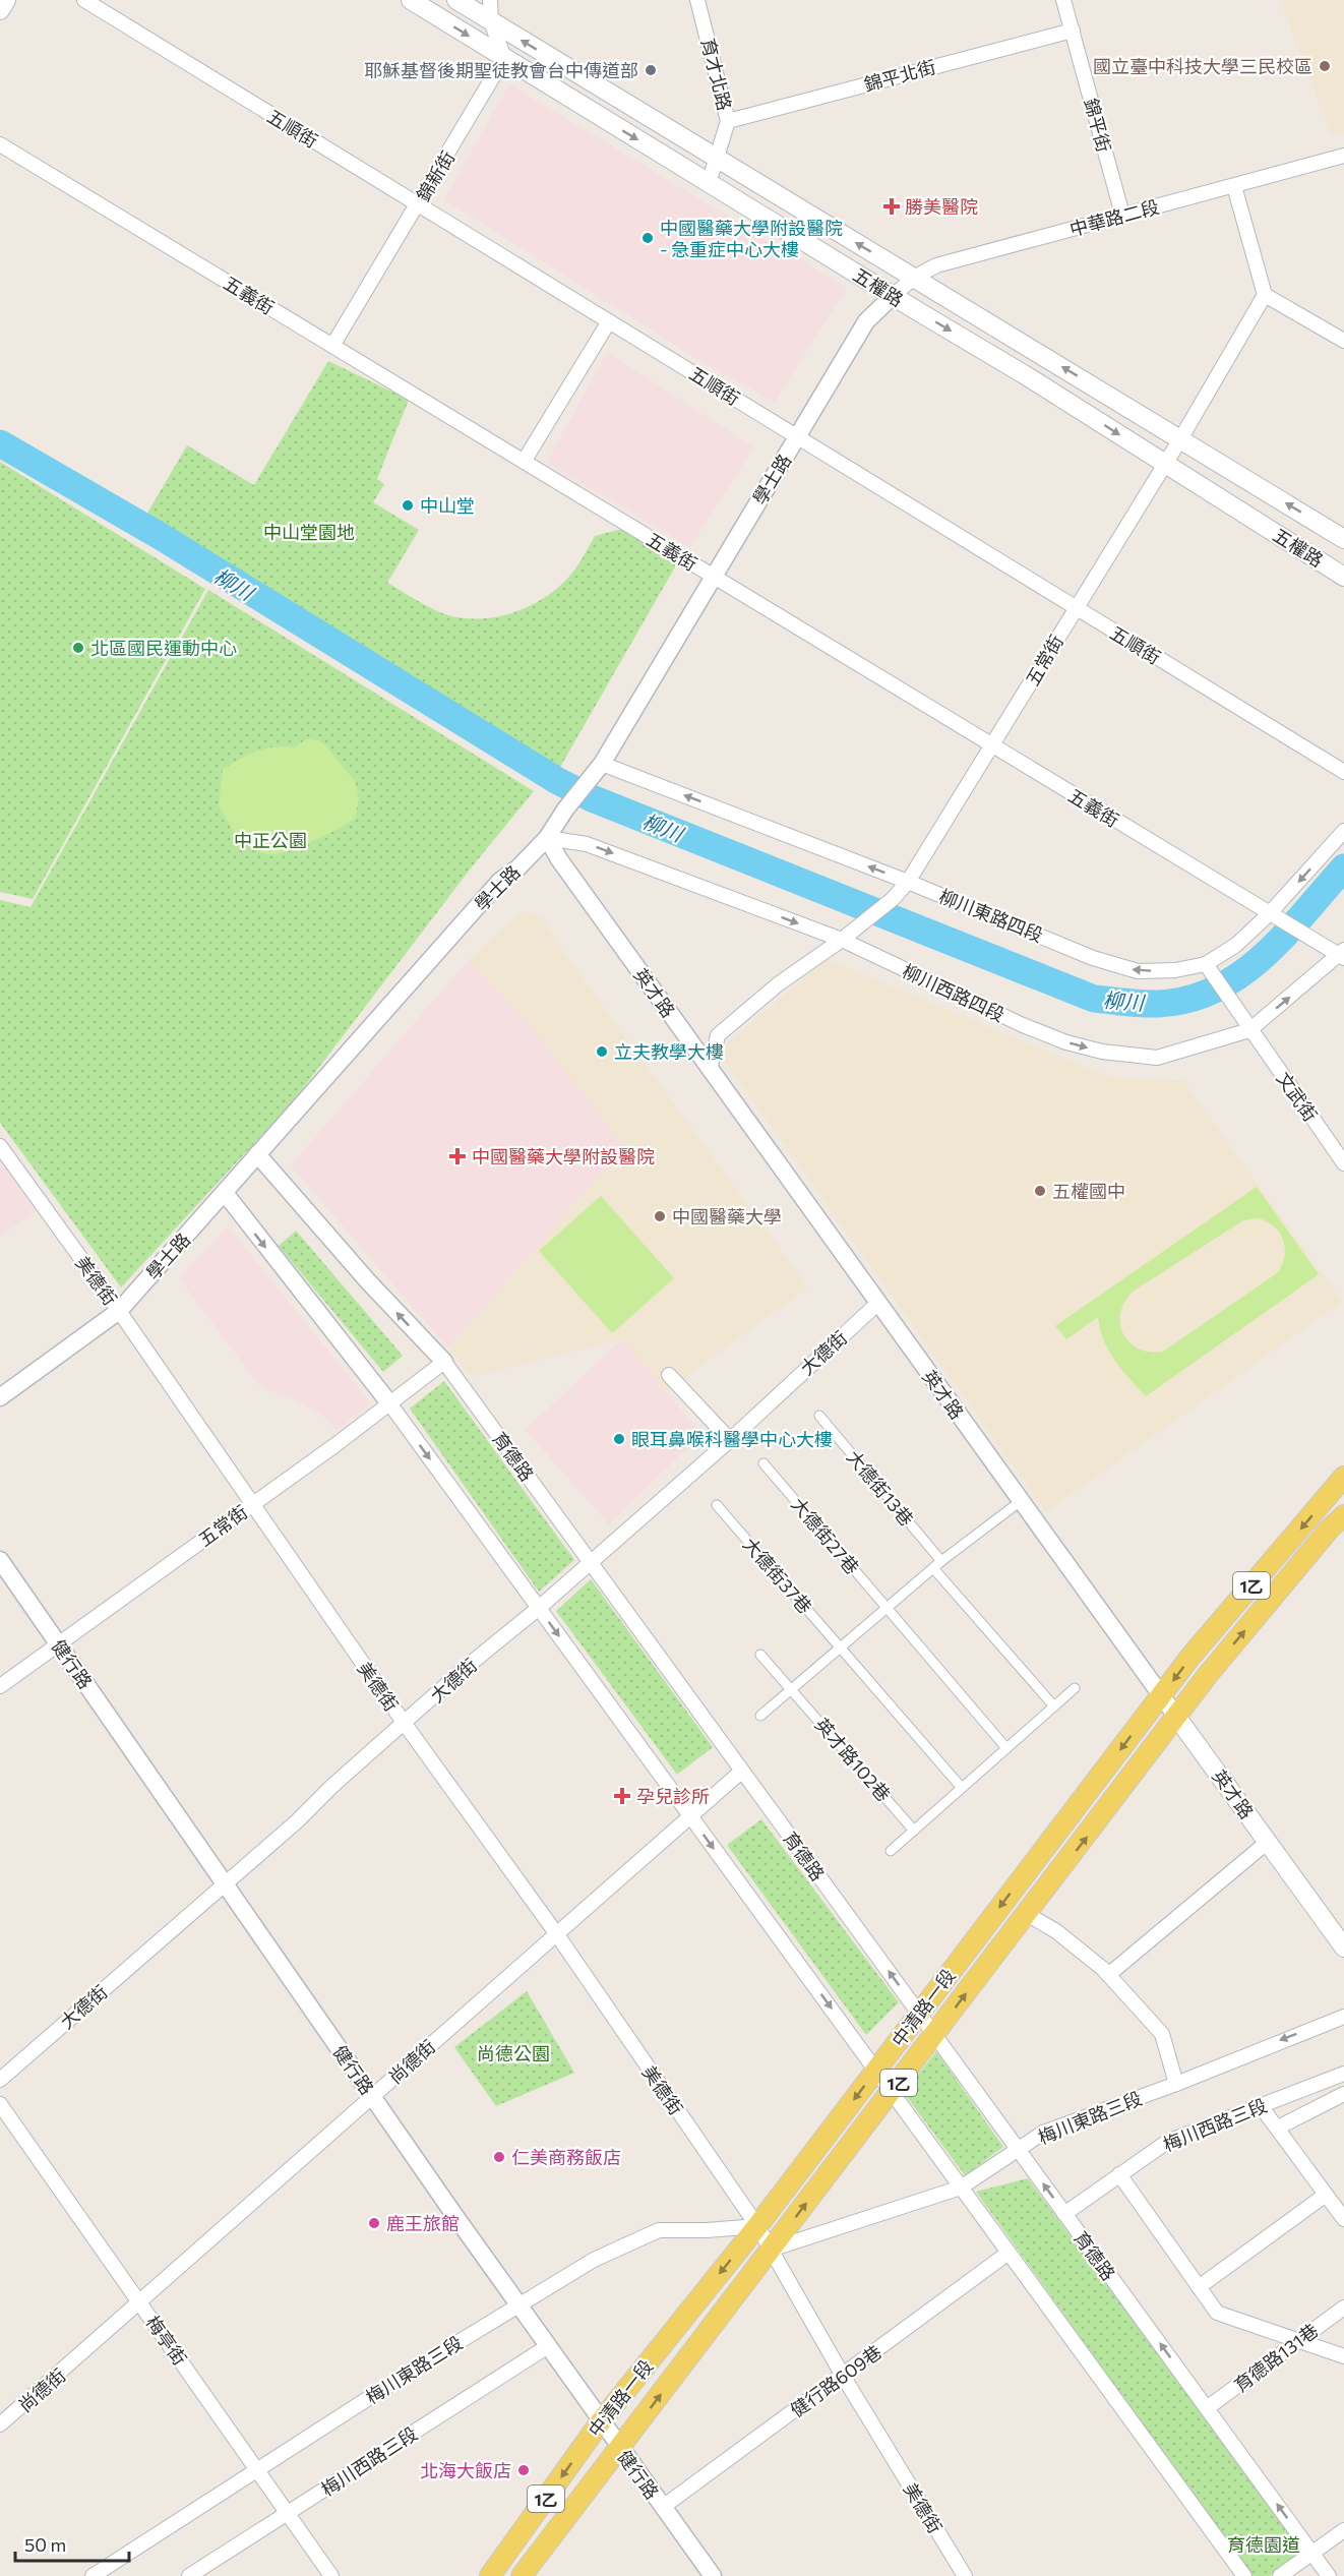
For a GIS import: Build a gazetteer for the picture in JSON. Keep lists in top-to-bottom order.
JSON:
{
  "streets": {
    "main road": [
      "五權路",
      "英才路",
      "1乙",
      "中清路一段"
    ],
    "street": [
      "育才北路",
      "錦平北街",
      "錦平街",
      "五順街",
      "錦新街",
      "中華路二段",
      "五義街",
      "學士路",
      "五常街",
      "柳川東路四段",
      "柳川西路四段",
      "文武街",
      "美德街",
      "大德街",
      "育德路",
      "大德街13巷",
      "大德街27巷",
      "大德街37巷",
      "健行路",
      "英才路102巷",
      "尚德街",
      "梅川東路三段",
      "梅川西路三段",
      "梅亭街",
      "育德路131巷",
      "健行路609巷"
    ]
  },
  "crossings": [
    ["育才北路", "錦平北街"],
    ["育才北路", "五權路"],
    ["錦平北街", "錦平街"],
    ["錦平街", "中華路二段"],
    ["五順街", "錦新街"],
    ["五順街", "學士路"],
    ["五順街", "五常街"],
    ["錦新街", "五權路"],
    ["錦新街", "五義街"],
    ["中華路二段", "五權路"],
    ["中華路二段", "學士路"],
    ["五權路", "學士路"],
    ["五權路", "五常街"],
    ["五義街", "學士路"],
    ["五義街", "五常街"],
    ["五義街", "柳川東路四段"],
    ["五義街", "柳川西路四段"],
    ["學士路", "柳川東路四段"],
    ["學士路", "英才路"],
    ["學士路", "柳川西路四段"],
    ["學士路", "美德街"],
    ["學士路", "育德路"],
    ["五常街", "柳川東路四段"],
    ["五常街", "英才路"],
    ["五常街", "柳川西路四段"],
    ["五常街", "美德街"],
    ["五常街", "育德路"],
    ["五常街", "健行路"],
    ["柳川東路四段", "文武街"],
    ["英才路", "柳川西路四段"],
    ["英才路", "大德街"],
    ["英才路", "中清路一段"],
    ["柳川西路四段", "文武街"],
    ["美德街", "大德街"],
    ["美德街", "中清路一段"],
    ["美德街", "尚德街"],
    ["美德街", "梅川東路三段"],
    ["美德街", "健行路609巷"],
    ["大德街", "育德路"],
    ["大德街", "健行路"],
    ["育德路", "中清路一段"],
    ["育德路", "尚德街"],
    ["育德路", "梅川東路三段"],
    ["育德路", "梅川西路三段"],
    ["育德路", "育德路131巷"],
    ["健行路", "中清路一段"],
    ["健行路", "尚德街"],
    ["健行路", "梅川東路三段"],
    ["健行路", "梅川西路三段"],
    ["健行路", "健行路609巷"],
    ["中清路一段", "梅川東路三段"],
    ["尚德街", "梅亭街"],
    ["梅川東路三段", "梅亭街"],
    ["梅川西路三段", "梅亭街"]
  ],
  "one_way": ["柳川東路四段", "柳川西路四段"],
  "water": ["柳川"],
  "parks": [
    "中山堂園地",
    "中正公園",
    "尚德公園",
    "育德園道"
  ],
  "places": {
    "other": [
      "國立臺中科技大學三民校區",
      "耶穌基督後期聖徒教會台中傳道部",
      "中國醫藥大學附設醫院 - 急重症中心大樓",
      "中山堂",
      "北區國民運動中心",
      "立夫教學大樓",
      "五權國中",
      "中國醫藥大學",
      "眼耳鼻喉科醫學中心大樓",
      "仁美商務飯店",
      "鹿王旅館",
      "北海大飯店"
    ],
    "health": ["勝美醫院", "中國醫藥大學附設醫院", "孕兒診所"]
  },
  "scale_bar": "50 m"
}
